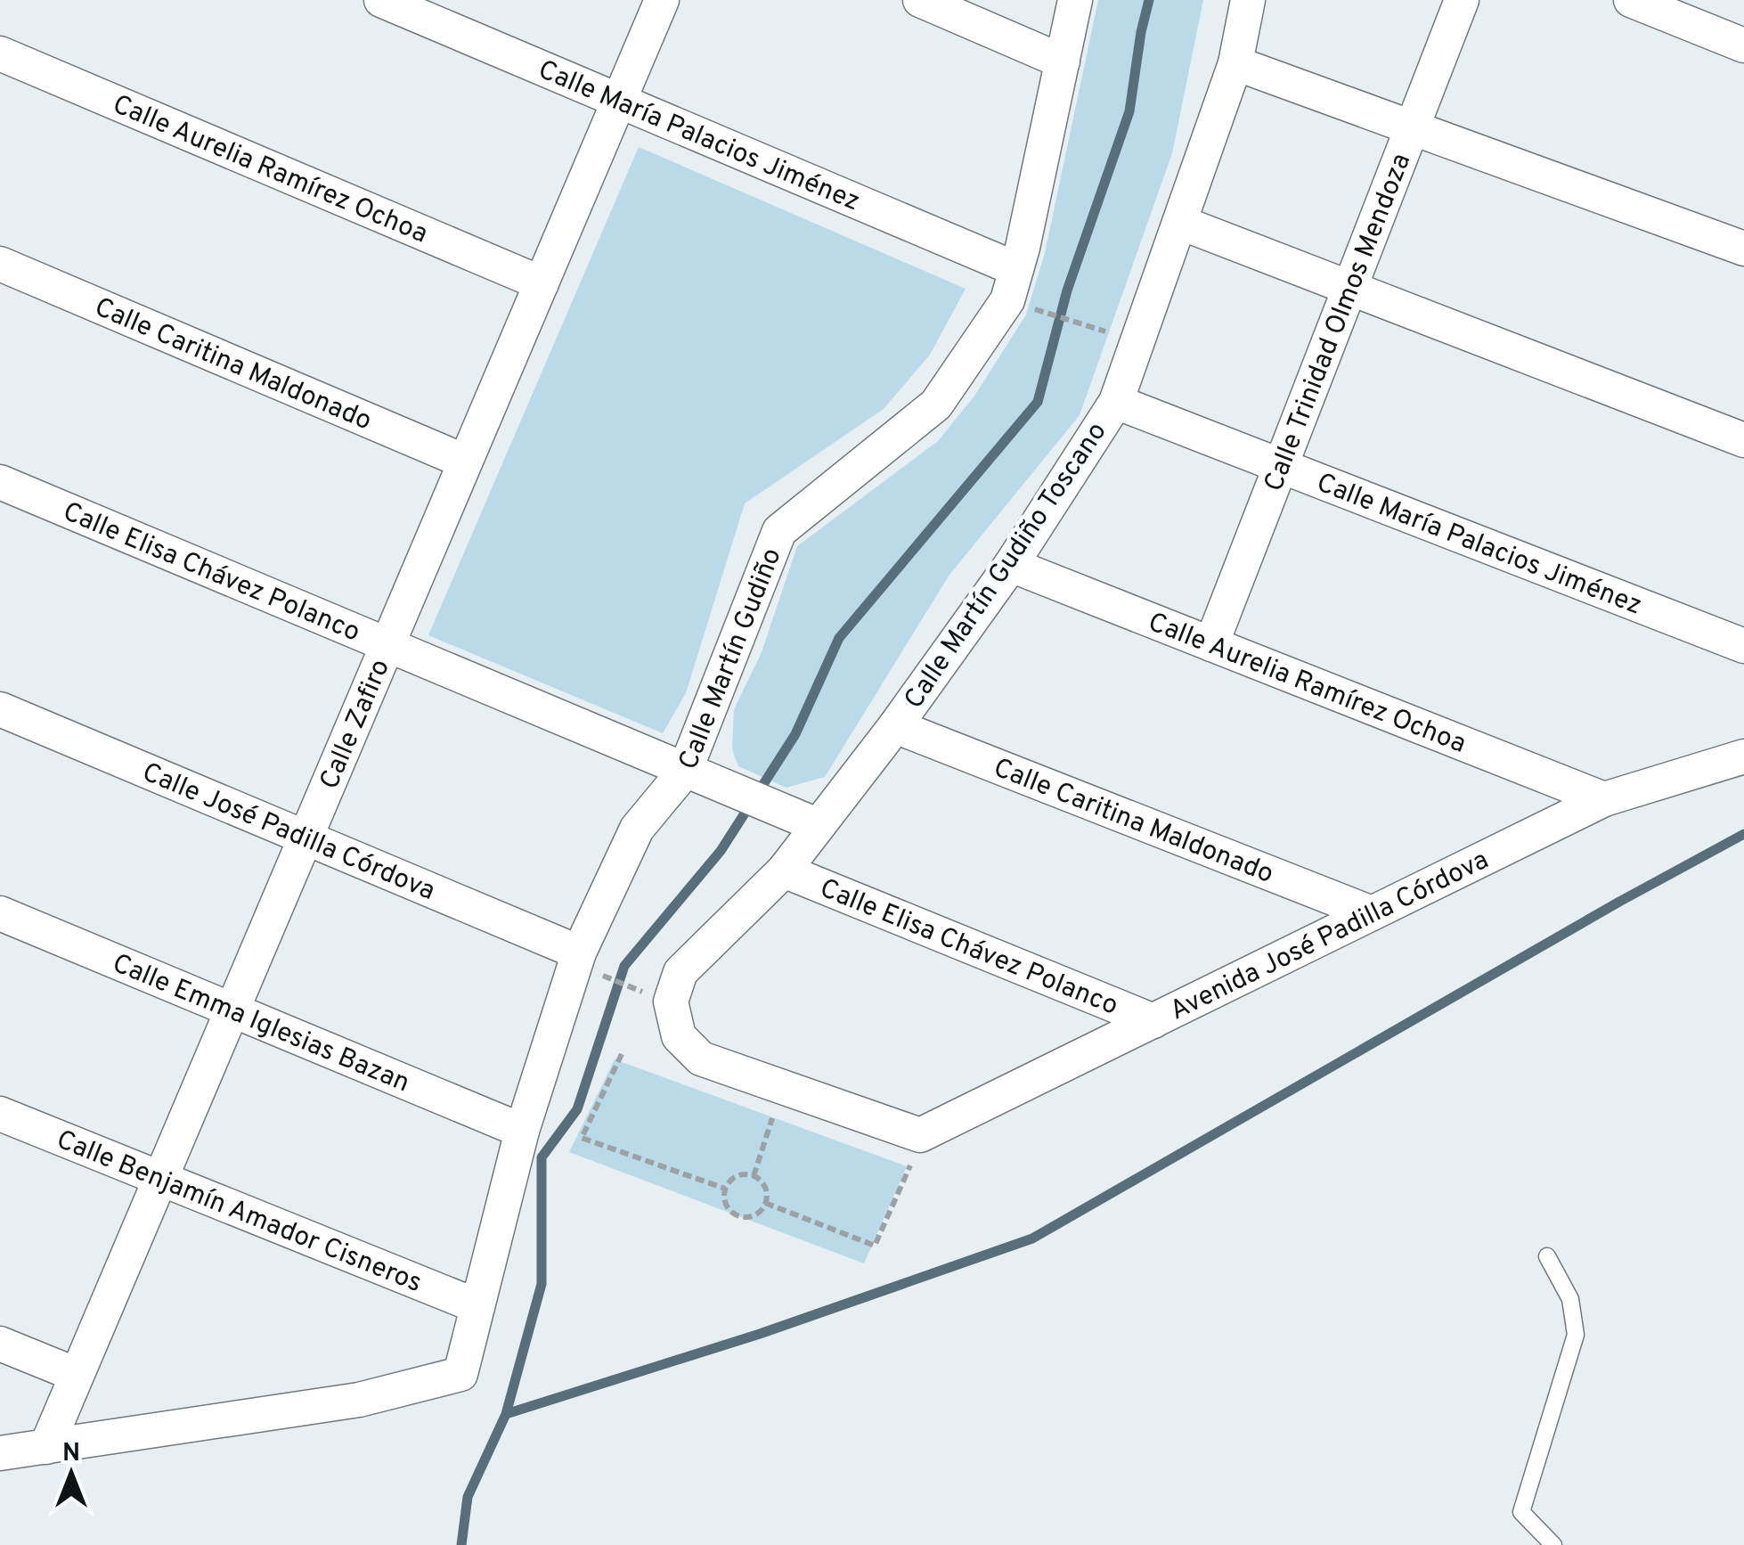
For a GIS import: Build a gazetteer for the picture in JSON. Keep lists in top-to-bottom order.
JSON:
{
  "streets": {
    "street": [
      "Calle María Palacios Jiménez",
      "Calle Aurelia Ramírez Ochoa",
      "Calle Trinidad Olmos Mendoza",
      "Calle Caritina Maldonado",
      "Calle Martín Gudiño Toscano",
      "Calle Elisa Chávez Polanco",
      "Calle Martín Gudiño",
      "Calle Zafiro",
      "Calle José Padilla Córdova",
      "Avenida José Padilla Córdova",
      "Calle Emma Iglesias Bazan",
      "Calle Benjamín Amador Cisneros"
    ]
  },
  "crossings": [
    ["Calle María Palacios Jiménez", "Calle Trinidad Olmos Mendoza"],
    ["Calle María Palacios Jiménez", "Calle Martín Gudiño Toscano"],
    ["Calle María Palacios Jiménez", "Calle Martín Gudiño"],
    ["Calle María Palacios Jiménez", "Calle Zafiro"],
    ["Calle Aurelia Ramírez Ochoa", "Calle Trinidad Olmos Mendoza"],
    ["Calle Aurelia Ramírez Ochoa", "Calle Martín Gudiño Toscano"],
    ["Calle Aurelia Ramírez Ochoa", "Calle Zafiro"],
    ["Calle Aurelia Ramírez Ochoa", "Avenida José Padilla Córdova"],
    ["Calle Caritina Maldonado", "Calle Martín Gudiño Toscano"],
    ["Calle Caritina Maldonado", "Calle Zafiro"],
    ["Calle Caritina Maldonado", "Avenida José Padilla Córdova"],
    ["Calle Martín Gudiño Toscano", "Calle Elisa Chávez Polanco"],
    ["Calle Martín Gudiño Toscano", "Avenida José Padilla Córdova"],
    ["Calle Elisa Chávez Polanco", "Calle Martín Gudiño"],
    ["Calle Elisa Chávez Polanco", "Calle Zafiro"],
    ["Calle Elisa Chávez Polanco", "Avenida José Padilla Córdova"],
    ["Calle Martín Gudiño", "Calle Zafiro"],
    ["Calle Martín Gudiño", "Calle José Padilla Córdova"],
    ["Calle Martín Gudiño", "Calle Emma Iglesias Bazan"],
    ["Calle Martín Gudiño", "Calle Benjamín Amador Cisneros"],
    ["Calle Zafiro", "Calle José Padilla Córdova"],
    ["Calle Zafiro", "Calle Emma Iglesias Bazan"],
    ["Calle Zafiro", "Calle Benjamín Amador Cisneros"]
  ],
  "north": "top"
}
